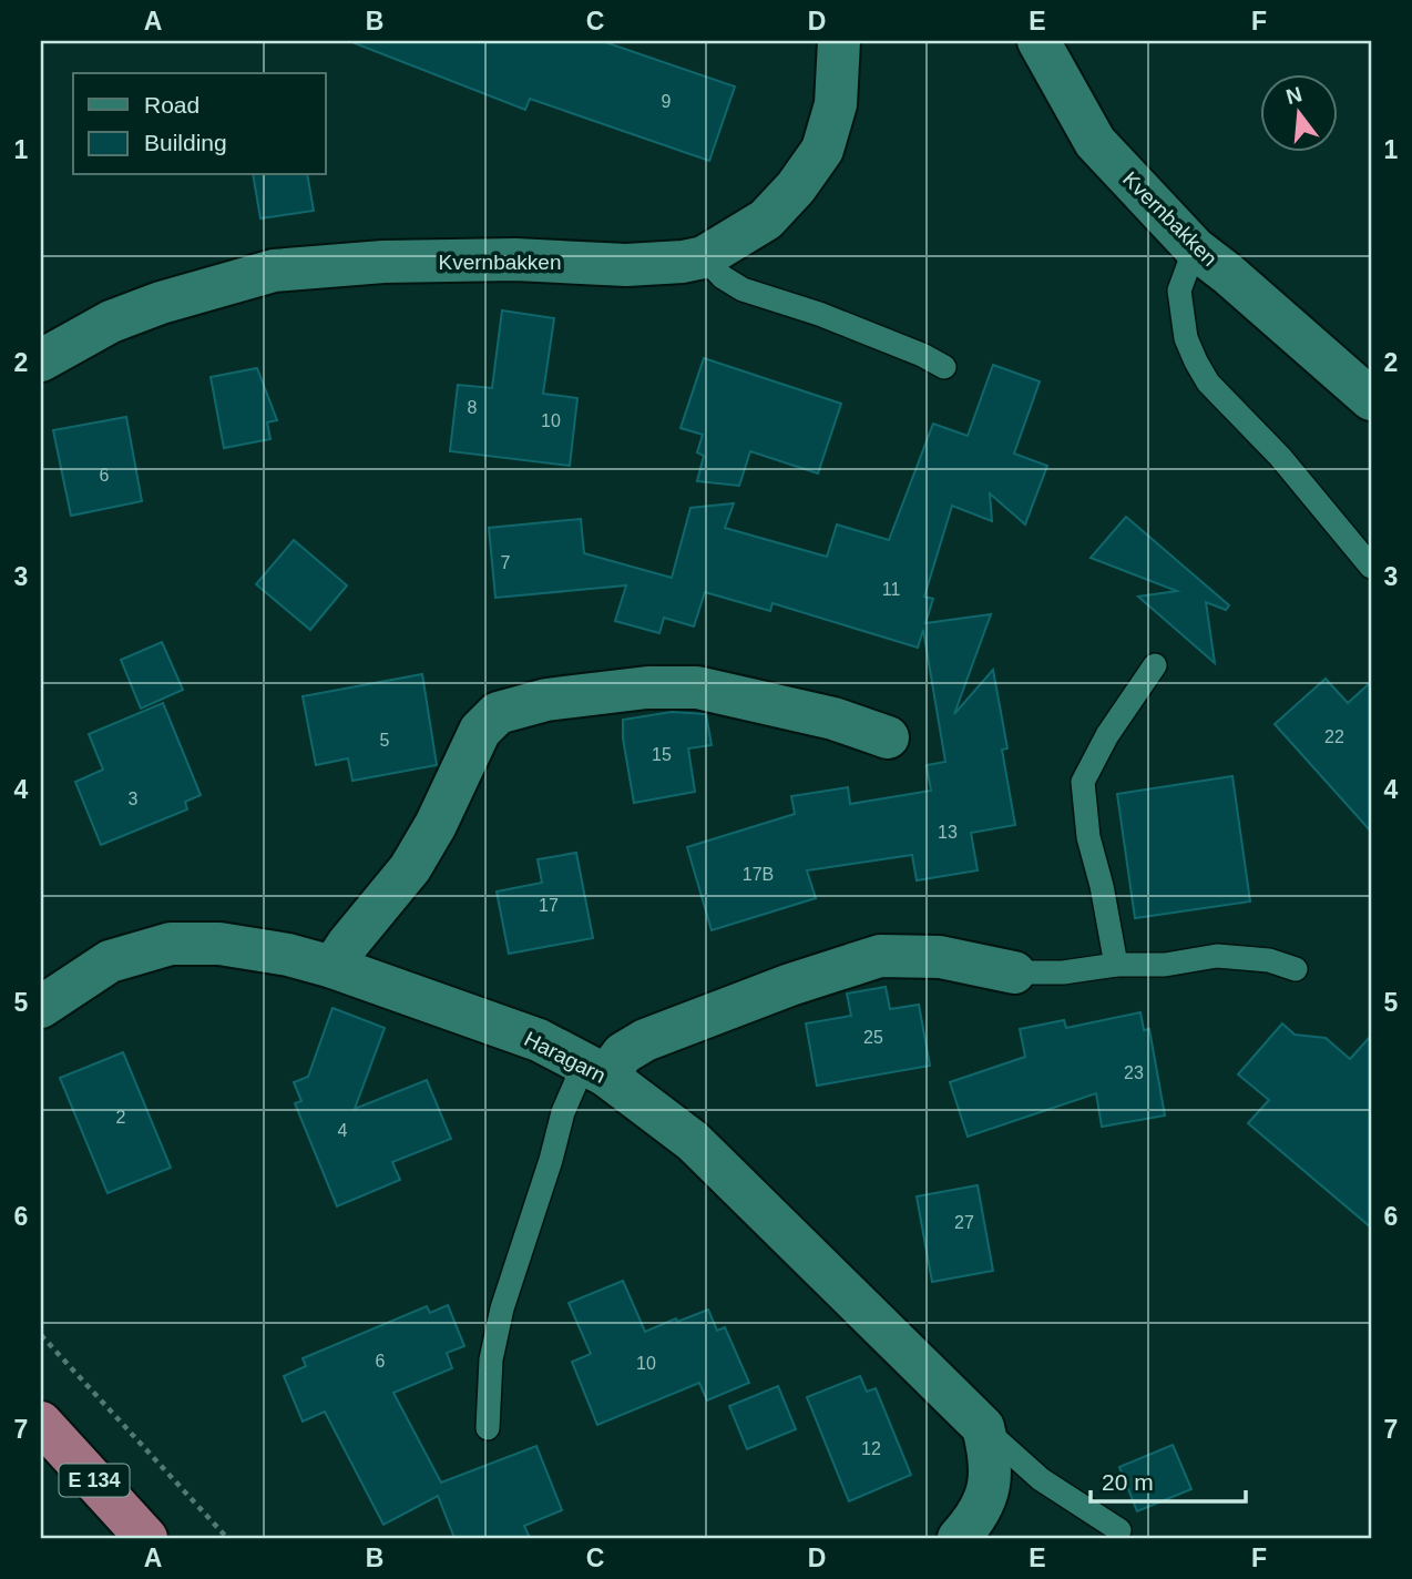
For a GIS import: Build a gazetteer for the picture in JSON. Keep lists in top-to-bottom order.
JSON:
{
  "streets": {
    "highway": ["E 134"],
    "street": ["Kvernbakken", "Haragarn"]
  },
  "house_numbers": [
    "9",
    "8",
    "10",
    "6",
    "7",
    "11",
    "22",
    "5",
    "15",
    "3",
    "13",
    "17B",
    "17",
    "25",
    "23",
    "2",
    "4",
    "27",
    "6",
    "10",
    "12"
  ],
  "legend": ["Road", "Building"],
  "scale_bar": "20 m",
  "north": "top",
  "grid": {
    "columns": [
      "A",
      "B",
      "C",
      "D",
      "E",
      "F"
    ],
    "rows": [
      "1",
      "2",
      "3",
      "4",
      "5",
      "6",
      "7"
    ]
  }
}
